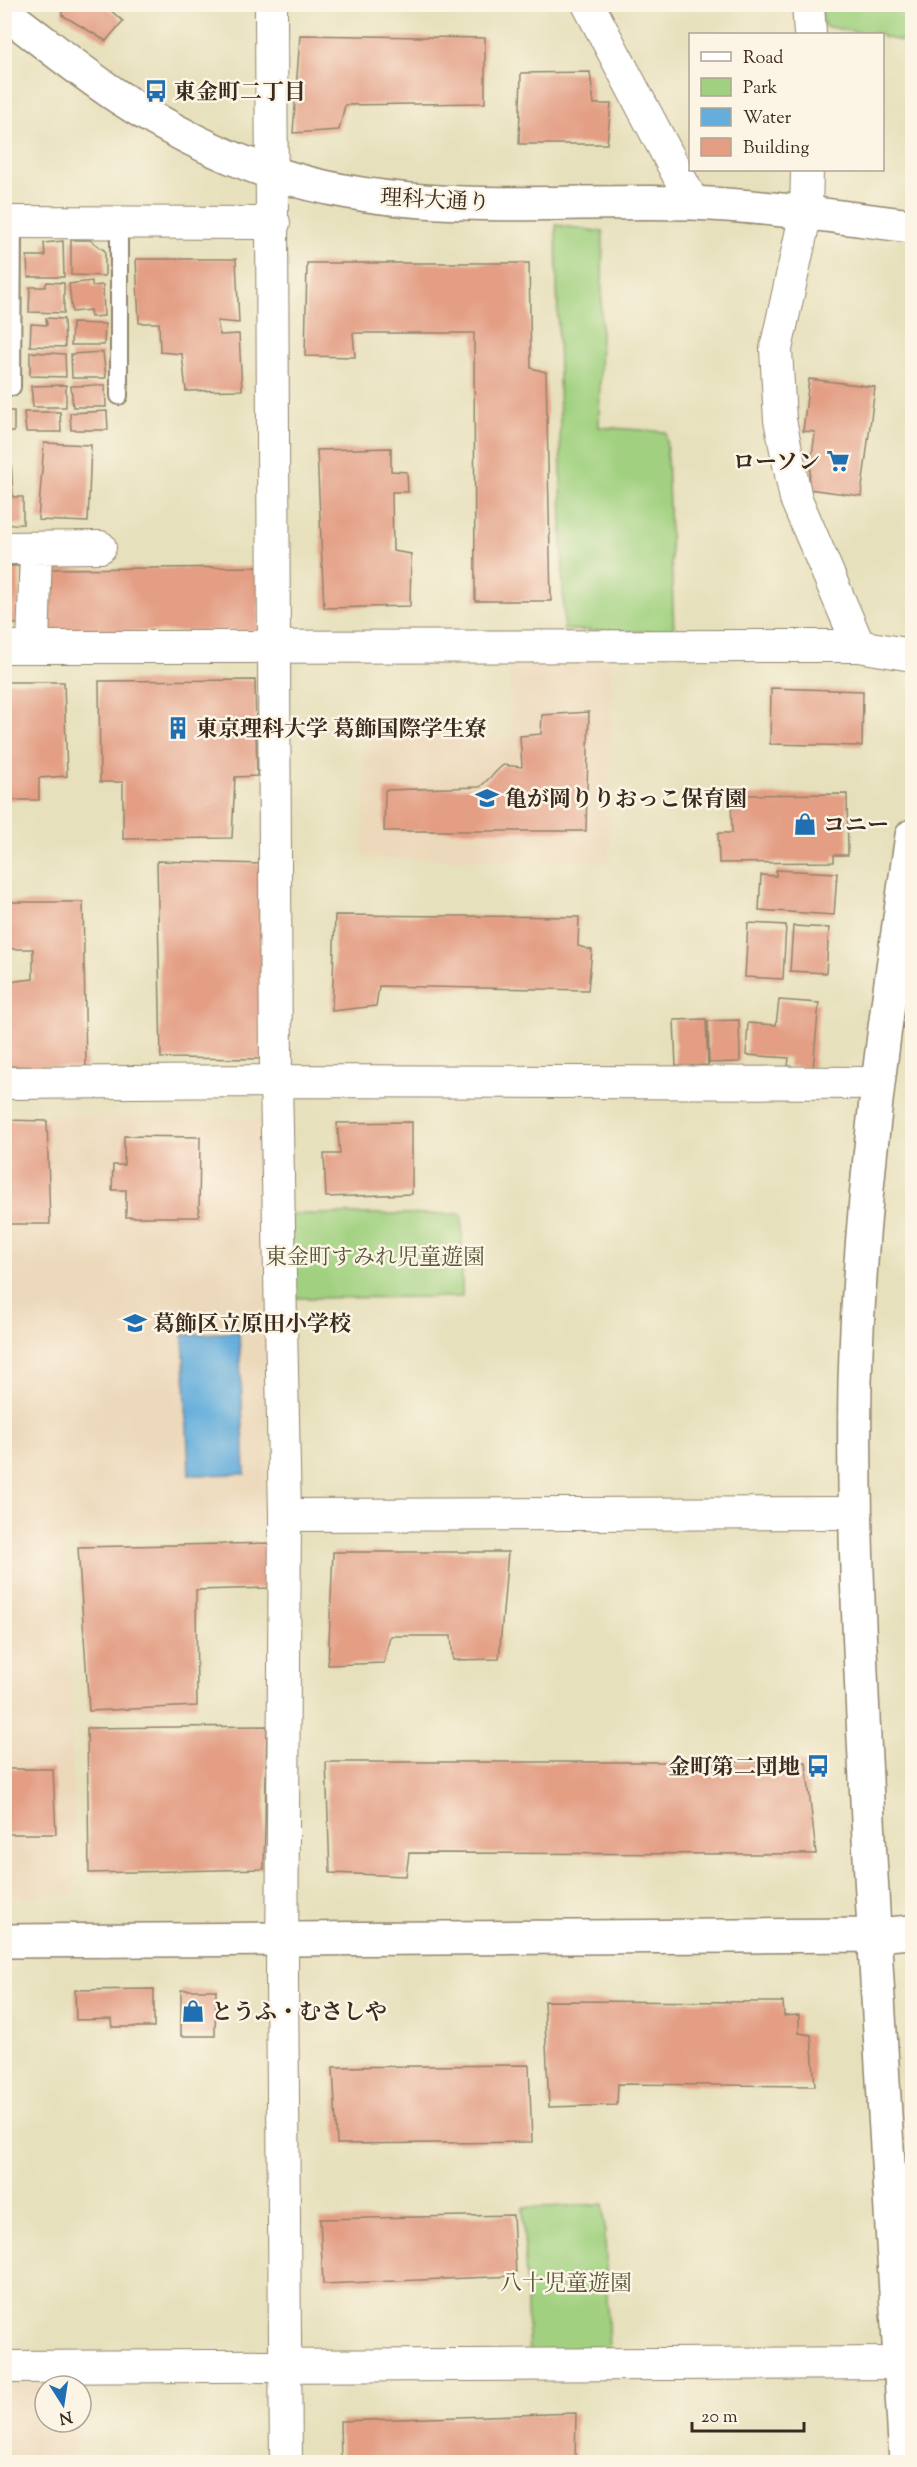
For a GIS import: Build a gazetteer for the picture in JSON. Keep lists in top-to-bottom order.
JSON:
{
  "streets": {
    "street": ["理科大通り"]
  },
  "parks": ["東金町すみれ児童遊園", "八十児童遊園"],
  "places": {
    "bus stop": ["東金町二丁目", "金町第二団地"],
    "supermarket": ["ローソン"],
    "building": ["東京理科大学 葛飾国際学生寮"],
    "school or university": ["亀が岡りりおっこ保育園", "葛飾区立原田小学校"],
    "shop": ["コニー", "とうふ・むさしや"]
  },
  "legend": [
    "Road",
    "Park",
    "Water",
    "Building"
  ],
  "scale_bar": "20 m",
  "north": "bottom"
}
